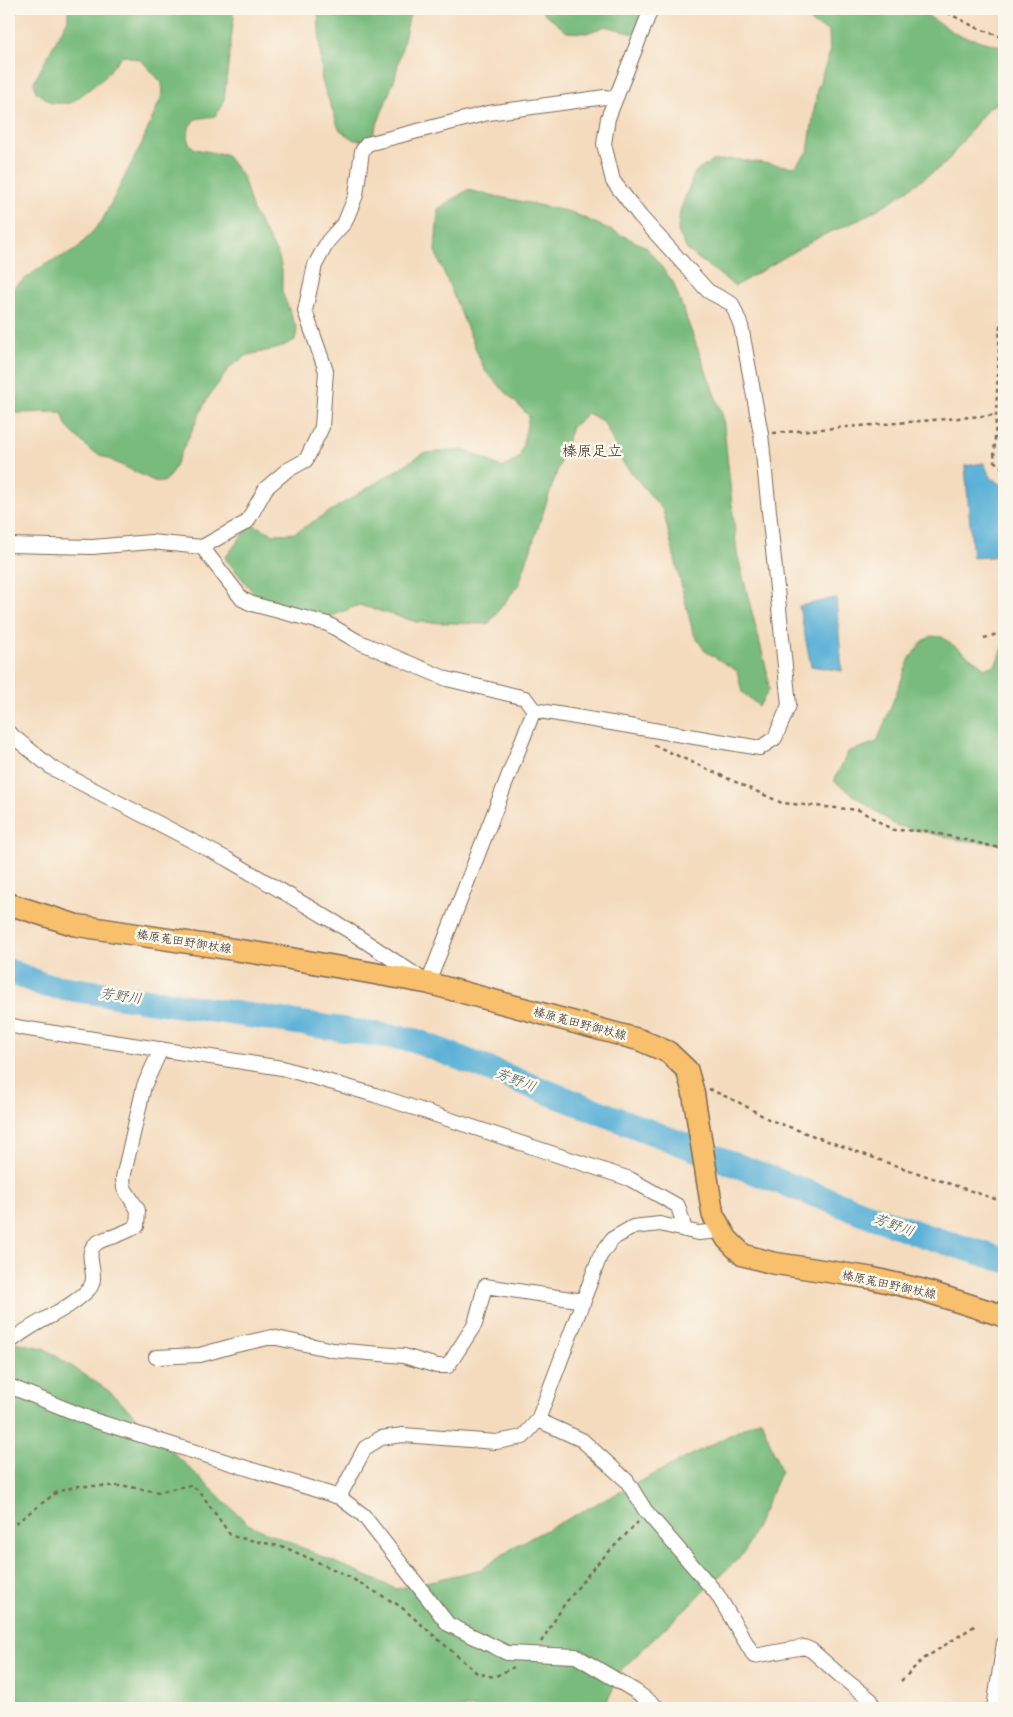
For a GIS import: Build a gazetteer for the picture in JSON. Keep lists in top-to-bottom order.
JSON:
{
  "streets": {
    "main road": ["榛原菟田野御杖線"]
  },
  "districts": ["榛原足立"],
  "water": ["芳野川"]
}
